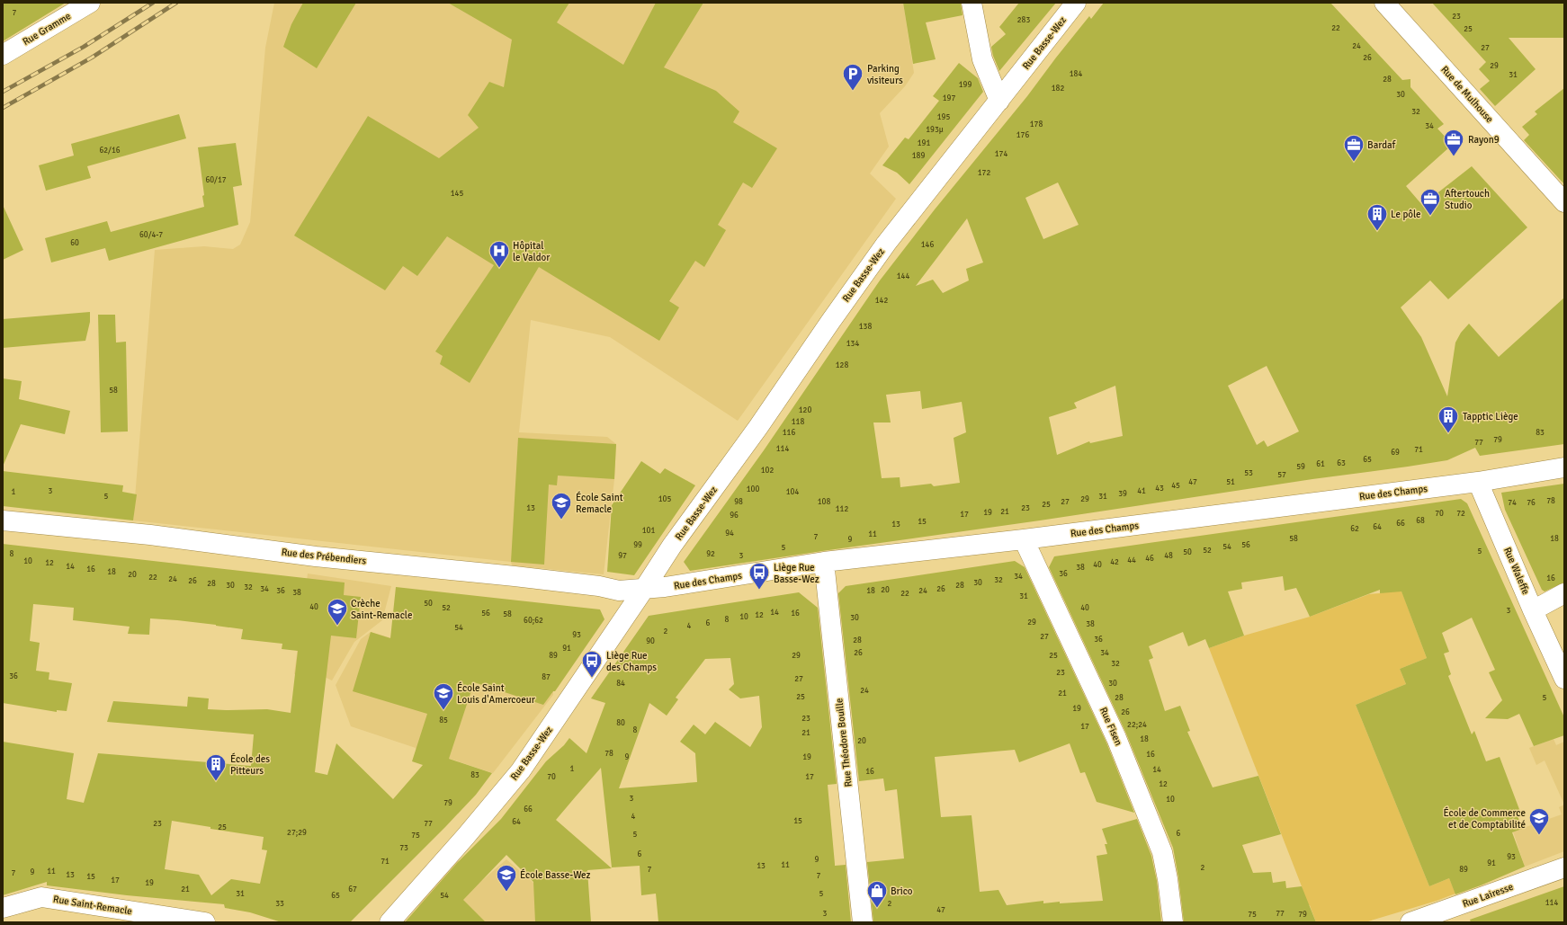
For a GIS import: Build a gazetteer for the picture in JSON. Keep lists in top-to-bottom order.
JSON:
{
  "streets": {
    "street": [
      "Rue Gramme",
      "Rue Basse-Wez",
      "Rue de Mulhouse",
      "Rue des Champs",
      "Rue des Prébendiers",
      "Rue Waleffe",
      "Rue Fisen",
      "Rue Théodore Bouille",
      "Rue Lairesse",
      "Rue Saint-Remacle"
    ]
  },
  "crossings": [
    ["Rue Basse-Wez", "Rue des Champs"],
    ["Rue Basse-Wez", "Rue des Prébendiers"],
    ["Rue des Champs", "Rue des Prébendiers"],
    ["Rue des Champs", "Rue Waleffe"],
    ["Rue des Champs", "Rue Fisen"],
    ["Rue des Champs", "Rue Théodore Bouille"]
  ],
  "places": {
    "parking": ["Parking visiteurs"],
    "office": ["Rayon9", "Bardaf", "Aftertouch Studio"],
    "building": ["Le pôle", "Tapptic Liège", "École des Pitteurs"],
    "hospital": ["Hôpital le Valdor"],
    "school or university": [
      "École Saint Remacle",
      "Crèche Saint-Remacle",
      "École Saint Louis d'Amercoeur",
      "École de Commerce et de Comptabilité",
      "École Basse-Wez"
    ],
    "bus stop": ["Liège Rue Basse-Wez", "Liège Rue des Champs"],
    "shop": ["Brico"]
  },
  "house_numbers": [
    "7",
    "23",
    "283",
    "22",
    "25",
    "24",
    "27",
    "26",
    "29",
    "184",
    "31",
    "28",
    "199",
    "182",
    "30",
    "197",
    "32",
    "195",
    "178",
    "34",
    "193µ",
    "176",
    "191",
    "62/16",
    "174",
    "189",
    "172",
    "60/17",
    "145",
    "60/4-7",
    "60",
    "146",
    "144",
    "142",
    "138",
    "134",
    "128",
    "58",
    "120",
    "118",
    "116",
    "83",
    "79",
    "77",
    "114",
    "71",
    "69",
    "65",
    "63",
    "61",
    "59",
    "102",
    "53",
    "57",
    "47",
    "51",
    "45",
    "43",
    "100",
    "3",
    "41",
    "1",
    "104",
    "39",
    "5",
    "31",
    "105",
    "29",
    "78",
    "98",
    "108",
    "27",
    "74",
    "76",
    "25",
    "13",
    "23",
    "112",
    "21",
    "19",
    "70",
    "72",
    "17",
    "96",
    "68",
    "15",
    "66",
    "13",
    "64",
    "62",
    "101",
    "94",
    "11",
    "7",
    "58",
    "18",
    "9",
    "99",
    "56",
    "54",
    "5",
    "52",
    "5",
    "50",
    "8",
    "92",
    "97",
    "3",
    "48",
    "46",
    "44",
    "10",
    "42",
    "12",
    "40",
    "14",
    "38",
    "16",
    "18",
    "36",
    "20",
    "34",
    "22",
    "16",
    "24",
    "32",
    "26",
    "30",
    "28",
    "30",
    "28",
    "32",
    "34",
    "26",
    "20",
    "36",
    "18",
    "24",
    "38",
    "22",
    "31",
    "50",
    "40",
    "52",
    "40",
    "3",
    "14",
    "56",
    "16",
    "58",
    "12",
    "10",
    "30",
    "8",
    "60;62",
    "29",
    "6",
    "38",
    "4",
    "54",
    "2",
    "93",
    "27",
    "36",
    "28",
    "90",
    "91",
    "26",
    "34",
    "89",
    "29",
    "25",
    "32",
    "23",
    "36",
    "87",
    "27",
    "84",
    "30",
    "24",
    "21",
    "25",
    "28",
    "5",
    "19",
    "26",
    "23",
    "85",
    "80",
    "22;24",
    "17",
    "8",
    "21",
    "18",
    "20",
    "78",
    "16",
    "9",
    "19",
    "1",
    "14",
    "16",
    "83",
    "70",
    "17",
    "12",
    "3",
    "10",
    "79",
    "66",
    "4",
    "15",
    "64",
    "23",
    "77",
    "25",
    "27;29",
    "6",
    "5",
    "75",
    "73",
    "6",
    "93",
    "9",
    "71",
    "91",
    "11",
    "13",
    "2",
    "7",
    "89",
    "11",
    "9",
    "7",
    "13",
    "7",
    "15",
    "17",
    "19",
    "21",
    "67",
    "31",
    "5",
    "65",
    "54",
    "114",
    "33",
    "2",
    "47",
    "3",
    "77",
    "75",
    "79"
  ]
}
